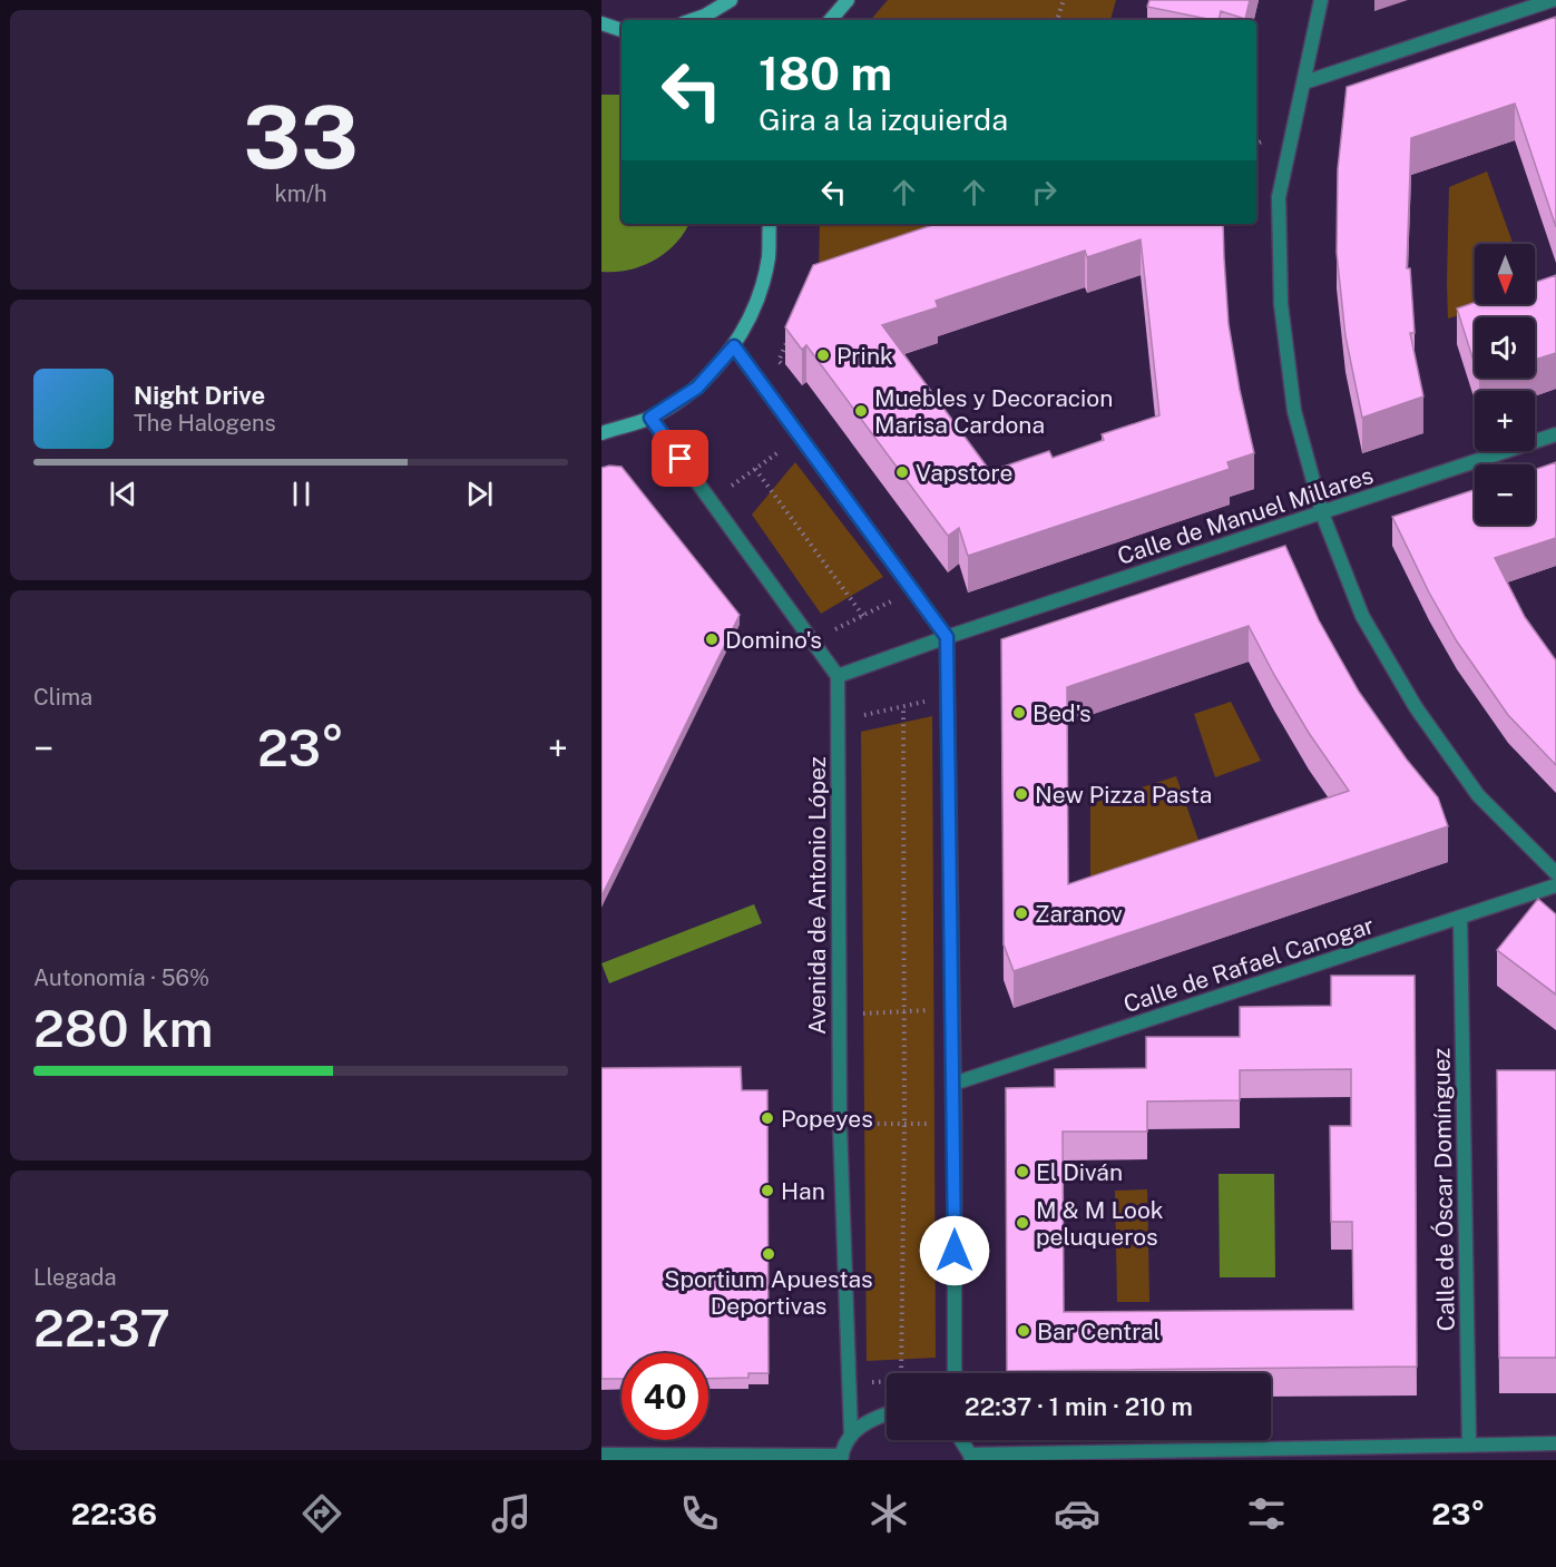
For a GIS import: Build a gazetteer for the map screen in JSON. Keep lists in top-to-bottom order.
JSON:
{
  "streets": {
    "street": [
      "Calle de Manuel Millares",
      "Avenida de Antonio López",
      "Calle de Rafael Canogar",
      "Calle de Óscar Domínguez"
    ]
  },
  "crossings": [
    ["Calle de Manuel Millares", "Avenida de Antonio López"],
    ["Calle de Rafael Canogar", "Calle de Óscar Domínguez"]
  ],
  "places": [
    "Prink",
    "Muebles y Decoracion Marisa Cardona",
    "Vapstore",
    "Domino's",
    "Bed's",
    "New Pizza Pasta",
    "Zaranov",
    "Popeyes",
    "El Diván",
    "Han",
    "M & M Look peluqueros",
    "Sportium Apuestas Deportivas",
    "Bar Central"
  ],
  "north": "bottom",
  "page": {
    "tile": [
      ["33", "km/h"],
      "Clima",
      ["Autonomía · 56%", "280 km"],
      ["Llegada", "22:37"]
    ],
    "turn": ["180 m", "Gira a la izquierda"],
    "map_buttons": ["+", "−"],
    "song": ["Night Drive", "The Halogens"],
    "heat": ["−", "23°", "+"],
    "limit": "40",
    "trip": "22:37 · 1 min · 210 m",
    "tabs": ["22:36", "23°"]
  }
}
